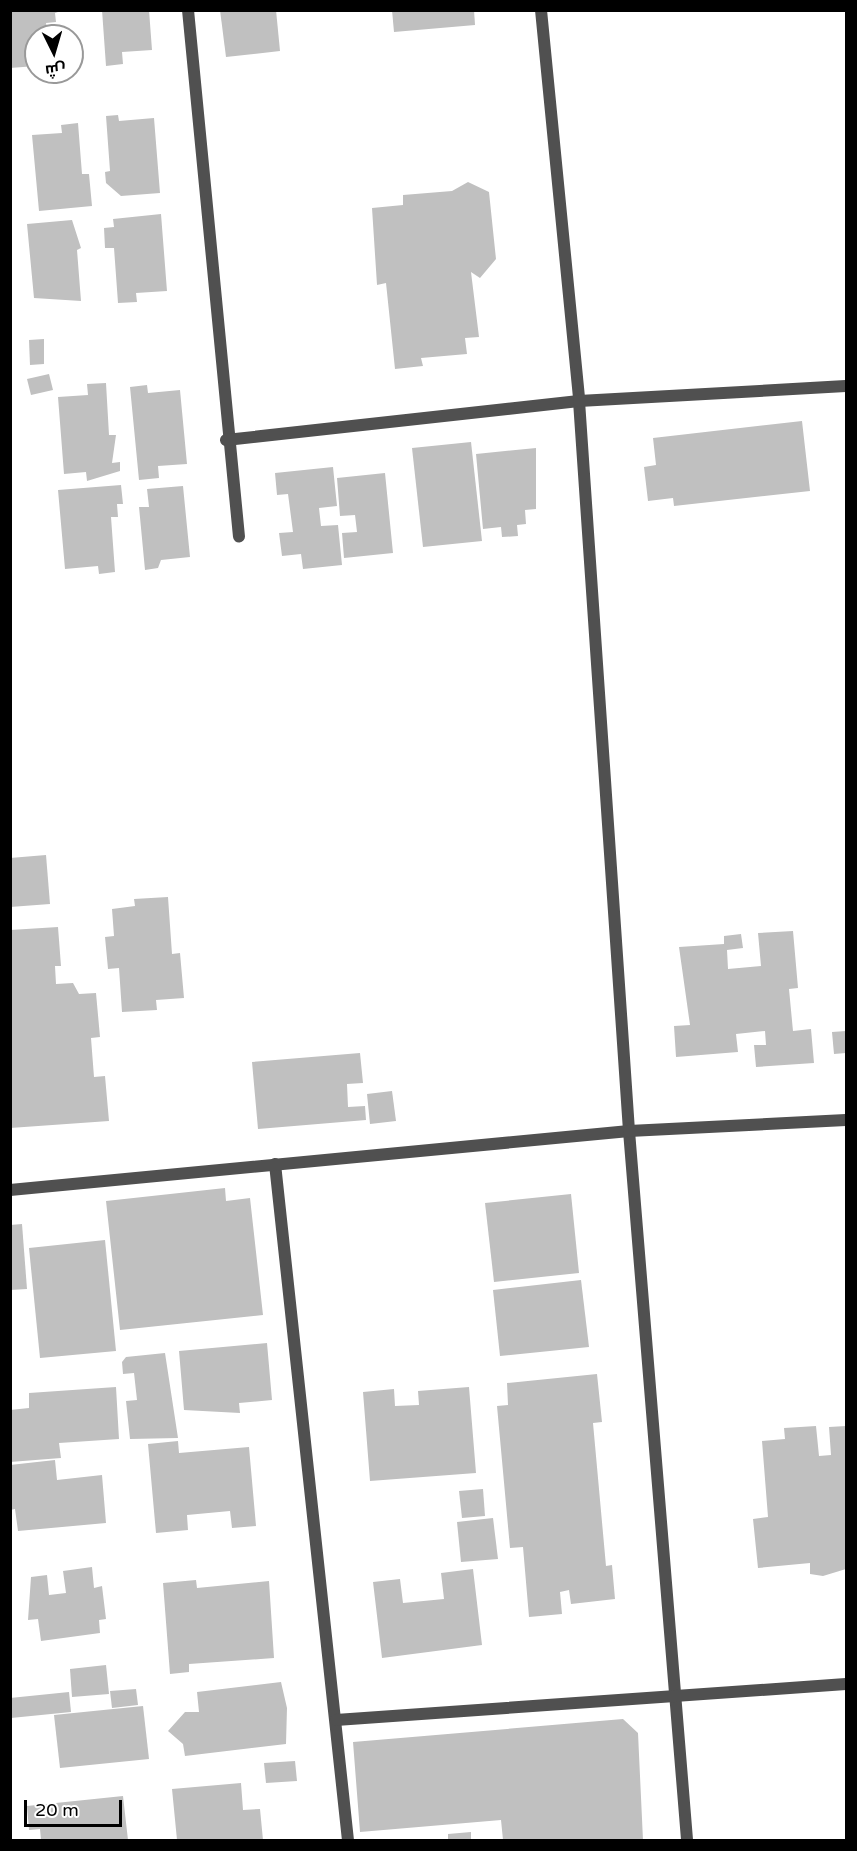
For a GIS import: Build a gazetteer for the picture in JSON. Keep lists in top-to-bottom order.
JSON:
{
  "scale_bar": "20 m",
  "north": "bottom"
}
